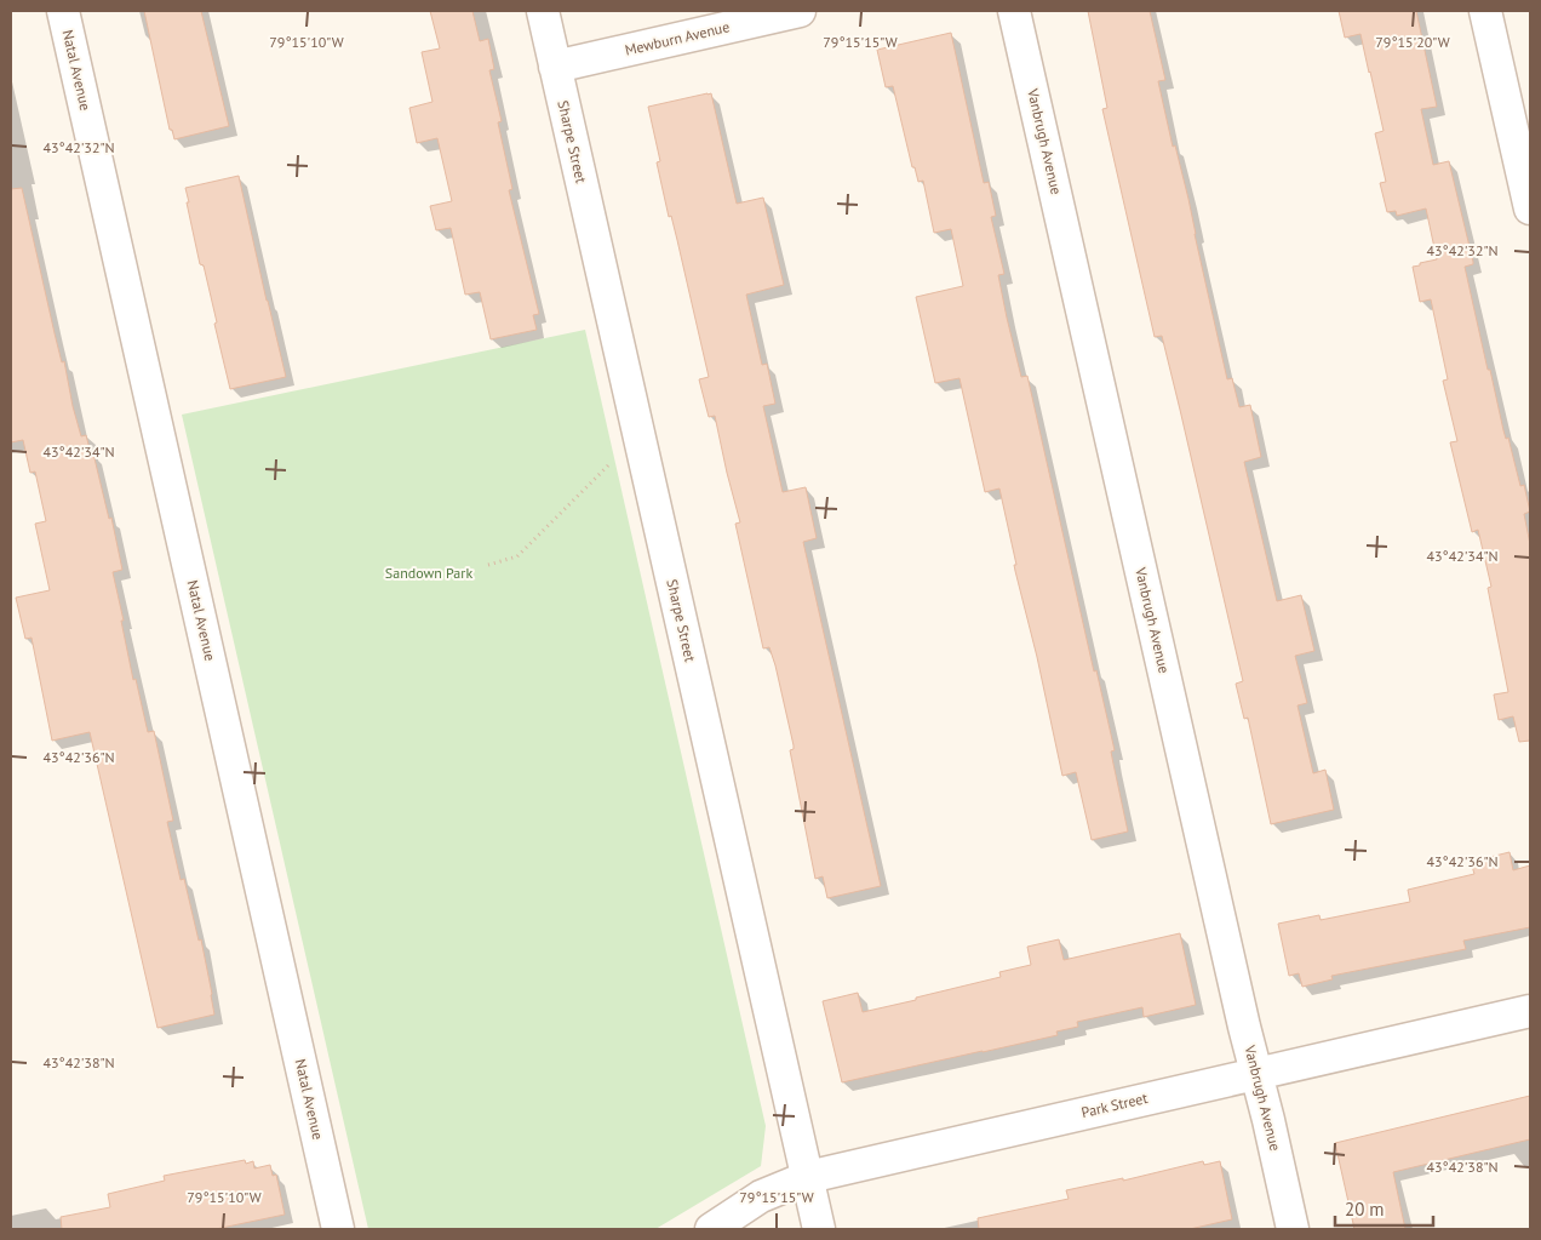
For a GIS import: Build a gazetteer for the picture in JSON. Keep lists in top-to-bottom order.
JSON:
{
  "streets": {
    "street": [
      "Mewburn Avenue",
      "Natal Avenue",
      "Sharpe Street",
      "Vanbrugh Avenue",
      "Park Street"
    ]
  },
  "crossings": [
    ["Mewburn Avenue", "Sharpe Street"],
    ["Sharpe Street", "Park Street"],
    ["Vanbrugh Avenue", "Park Street"]
  ],
  "parks": ["Sandown Park"],
  "scale_bar": "20 m",
  "coordinates": [
    "79°15'10\"W",
    "79°15'15\"W",
    "79°15'20\"W",
    "43°42'32\"N",
    "43°42'34\"N",
    "43°42'36\"N",
    "43°42'38\"N"
  ]
}
